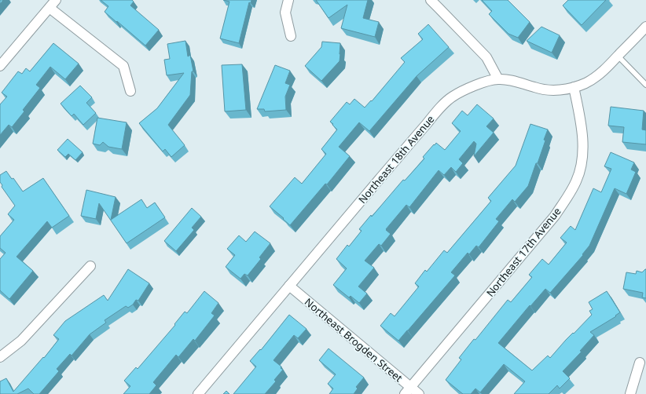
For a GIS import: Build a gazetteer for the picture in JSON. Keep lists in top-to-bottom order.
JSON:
{
  "streets": {
    "street": ["Northeast 18th Avenue", "Northeast 17th Avenue", "Northeast Brogden Street"]
  },
  "crossings": [
    ["Northeast 18th Avenue", "Northeast 17th Avenue"],
    ["Northeast 18th Avenue", "Northeast Brogden Street"],
    ["Northeast 17th Avenue", "Northeast Brogden Street"]
  ]
}
